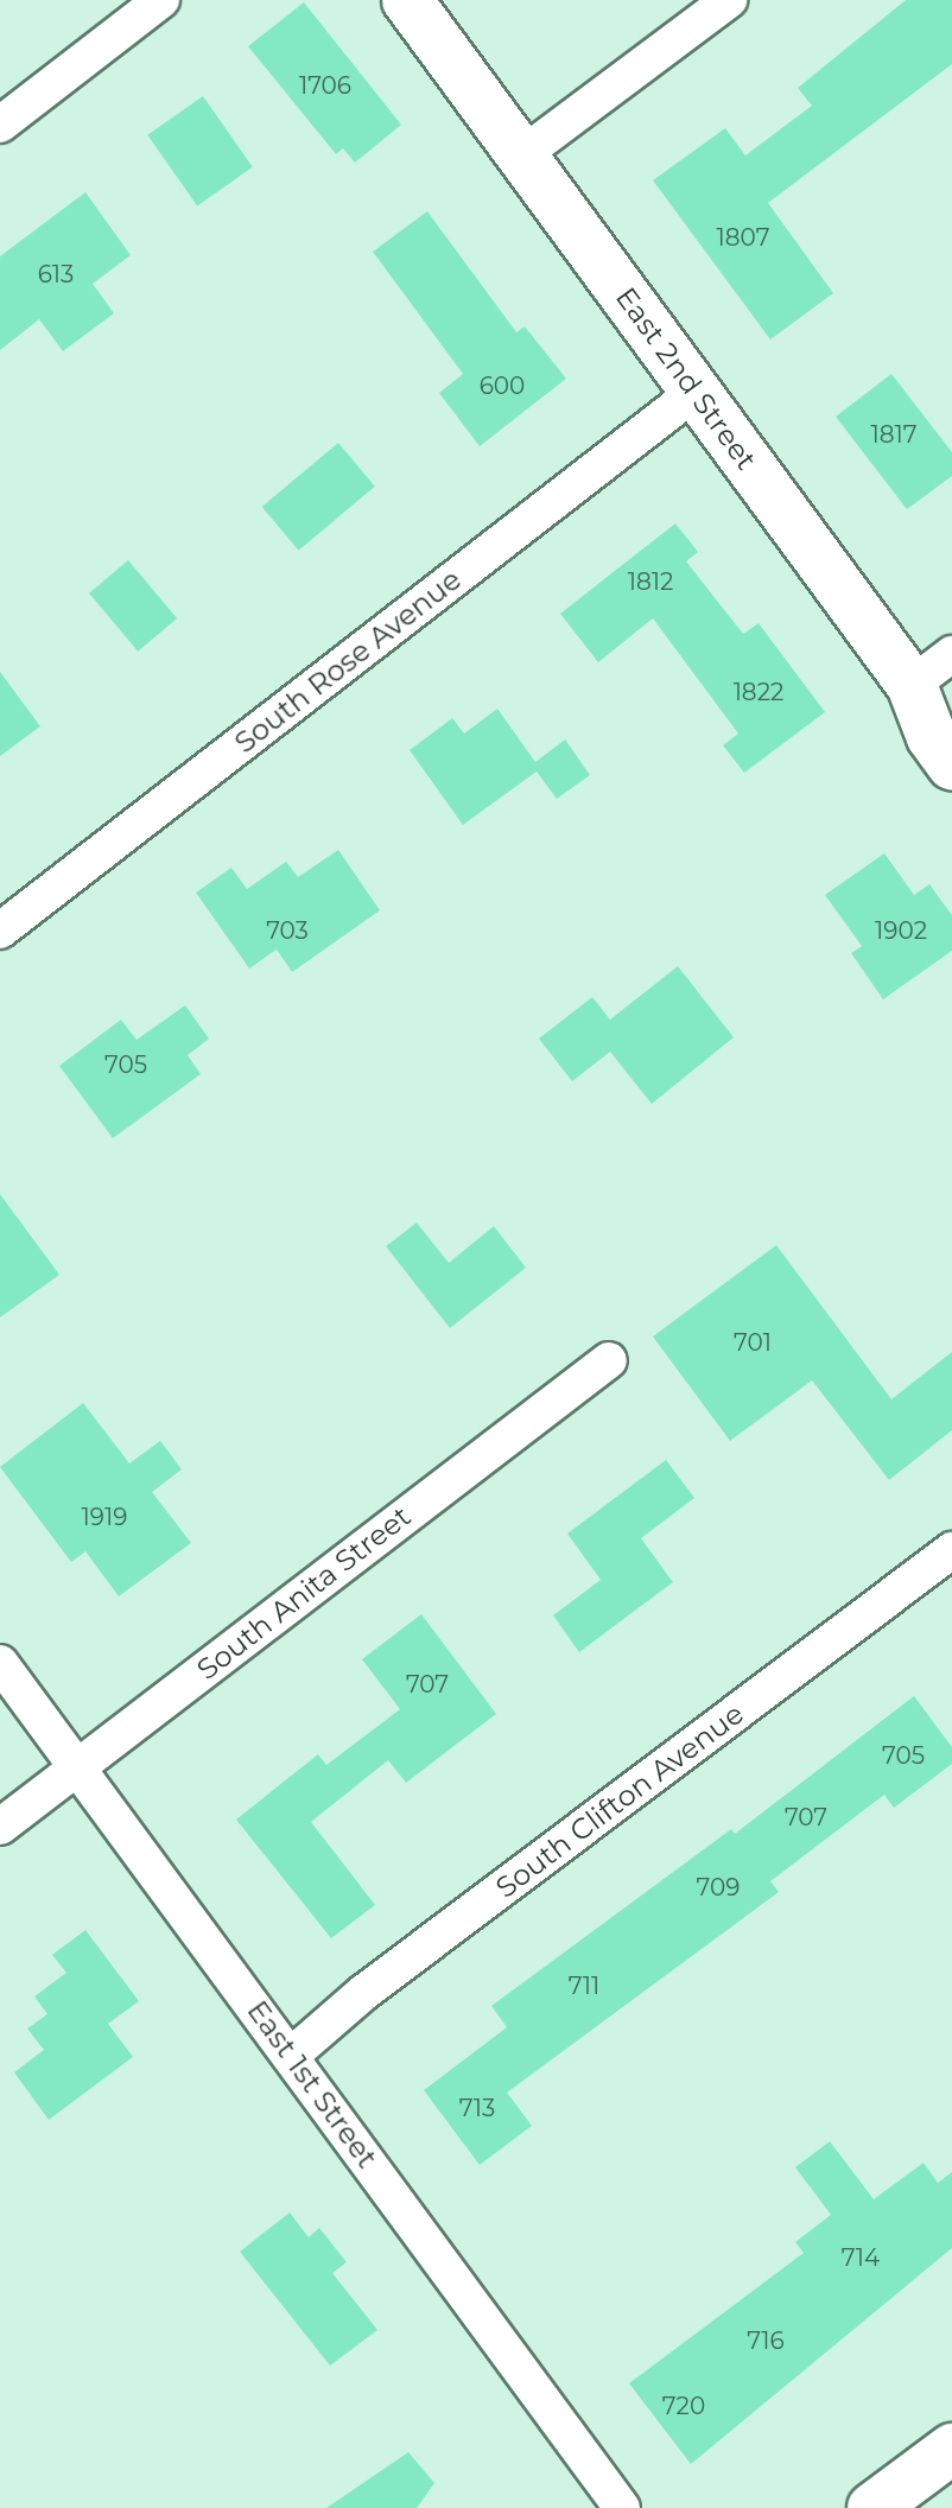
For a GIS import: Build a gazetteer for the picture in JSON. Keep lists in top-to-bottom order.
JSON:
{
  "streets": {
    "street": [
      "East 2nd Street",
      "South Rose Avenue",
      "South Anita Street",
      "South Clifton Avenue",
      "East 1st Street"
    ]
  },
  "crossings": [
    ["East 2nd Street", "South Rose Avenue"],
    ["South Anita Street", "East 1st Street"],
    ["South Clifton Avenue", "East 1st Street"]
  ],
  "house_numbers": [
    "1706",
    "1807",
    "613",
    "600",
    "1817",
    "1812",
    "1822",
    "703",
    "1902",
    "705",
    "701",
    "1919",
    "707",
    "705",
    "707",
    "709",
    "711",
    "713",
    "714",
    "716",
    "720"
  ]
}
